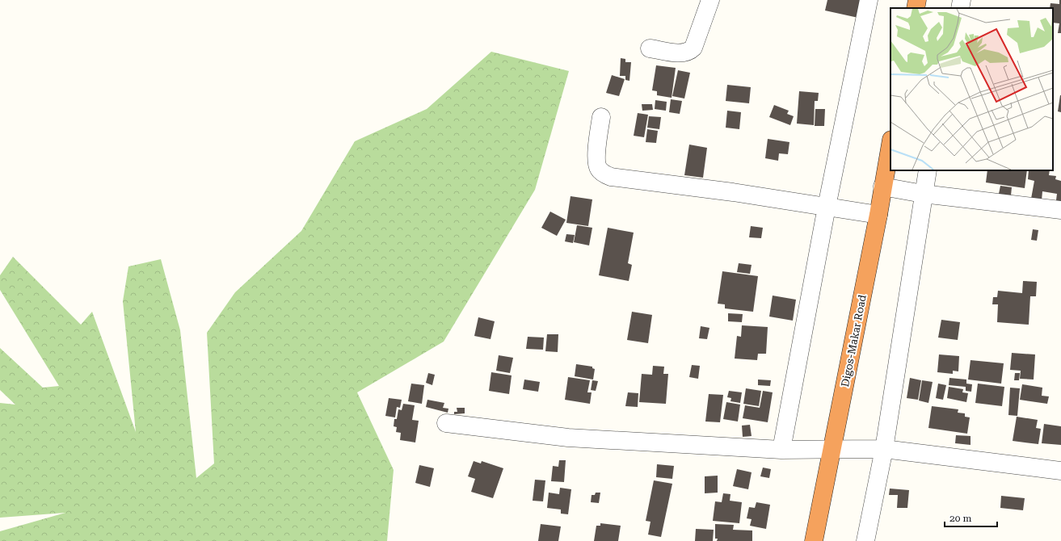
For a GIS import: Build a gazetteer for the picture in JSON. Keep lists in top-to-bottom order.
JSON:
{
  "streets": {
    "highway": ["Digos-Makar Road"]
  },
  "scale_bar": "20 m"
}
